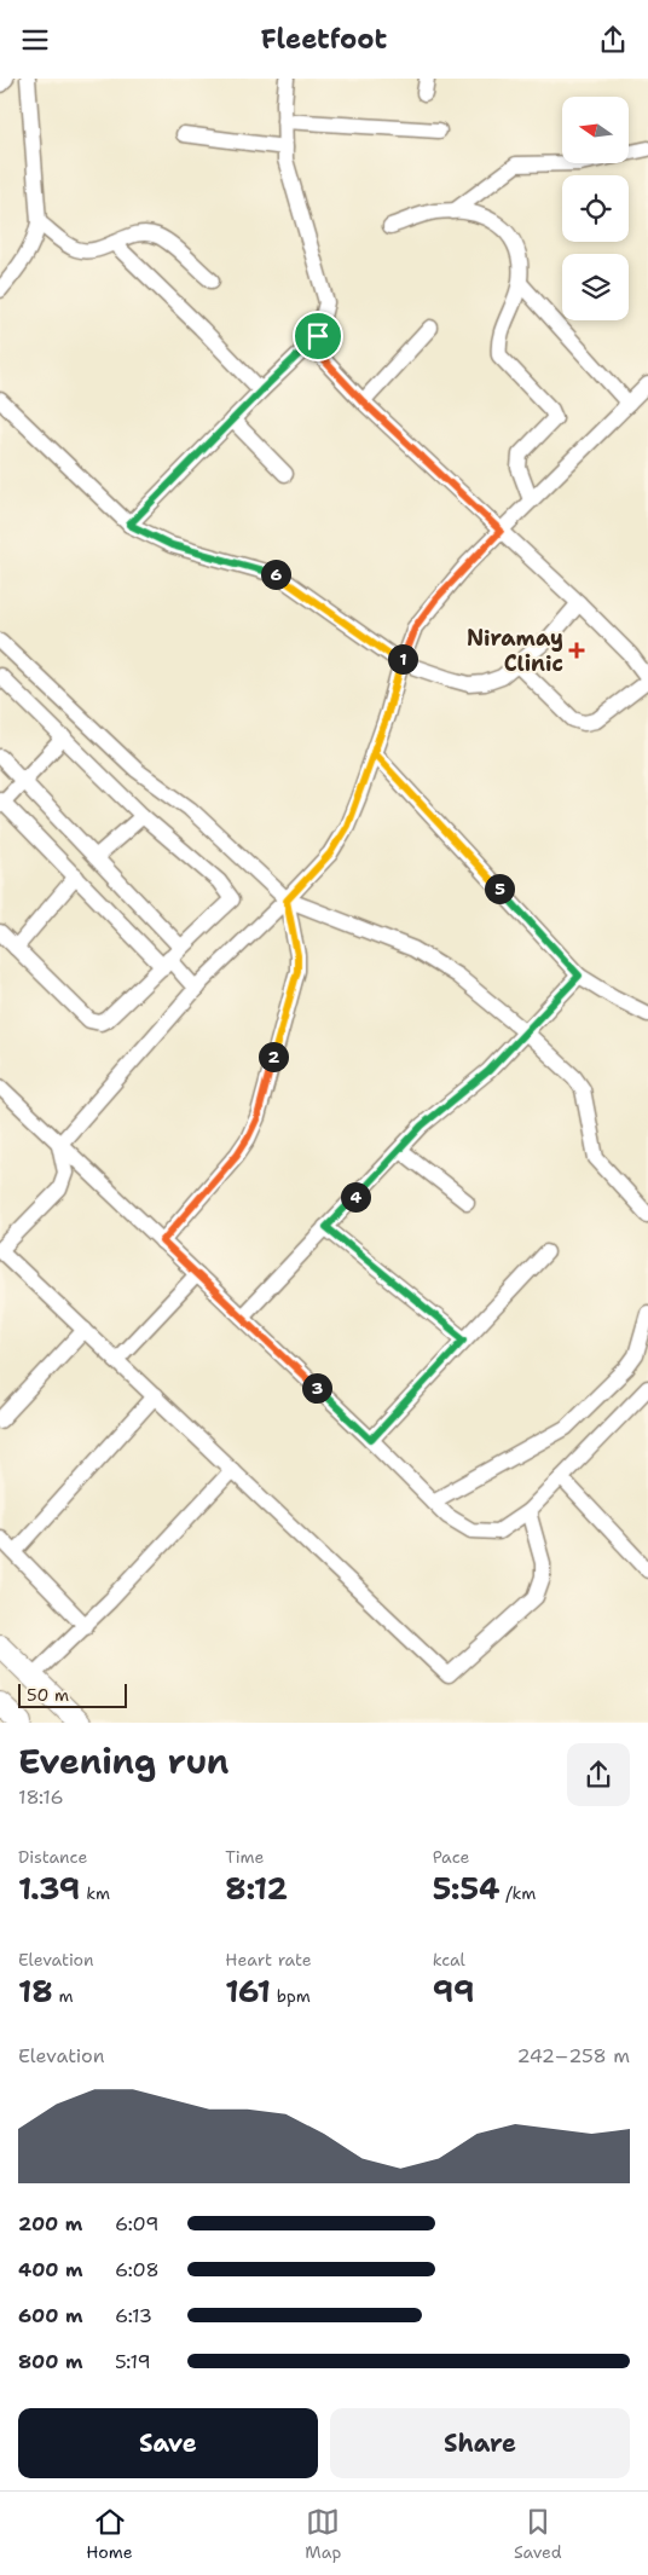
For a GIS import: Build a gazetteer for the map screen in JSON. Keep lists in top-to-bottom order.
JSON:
{
  "places": {
    "health": ["Niramay Clinic"]
  },
  "scale_bar": "50 m",
  "north": "left",
  "page": {
    "header": "Fleetfoot",
    "pins": [
      "6",
      "1",
      "5",
      "2",
      "4",
      "3"
    ],
    "scale": "50 m",
    "heading": ["Evening run", "18:16"],
    "stats": [
      ["Distance", "1.39 km"],
      ["Time", "8:12"],
      ["Pace", "5:54 /km"],
      ["Elevation", "18 m"],
      ["Heart rate", "161 bpm"],
      ["kcal", "99"]
    ],
    "chart": ["Elevation", "242–258 m"],
    "list": [
      {
        "name": "200 m",
        "note": "6:09"
      },
      {
        "name": "400 m",
        "note": "6:08"
      },
      {
        "name": "600 m",
        "note": "6:13"
      },
      {
        "name": "800 m",
        "note": "5:19"
      }
    ],
    "buttons": ["Save", "Share"],
    "tabs": ["Home", "Map", "Saved"]
  }
}
